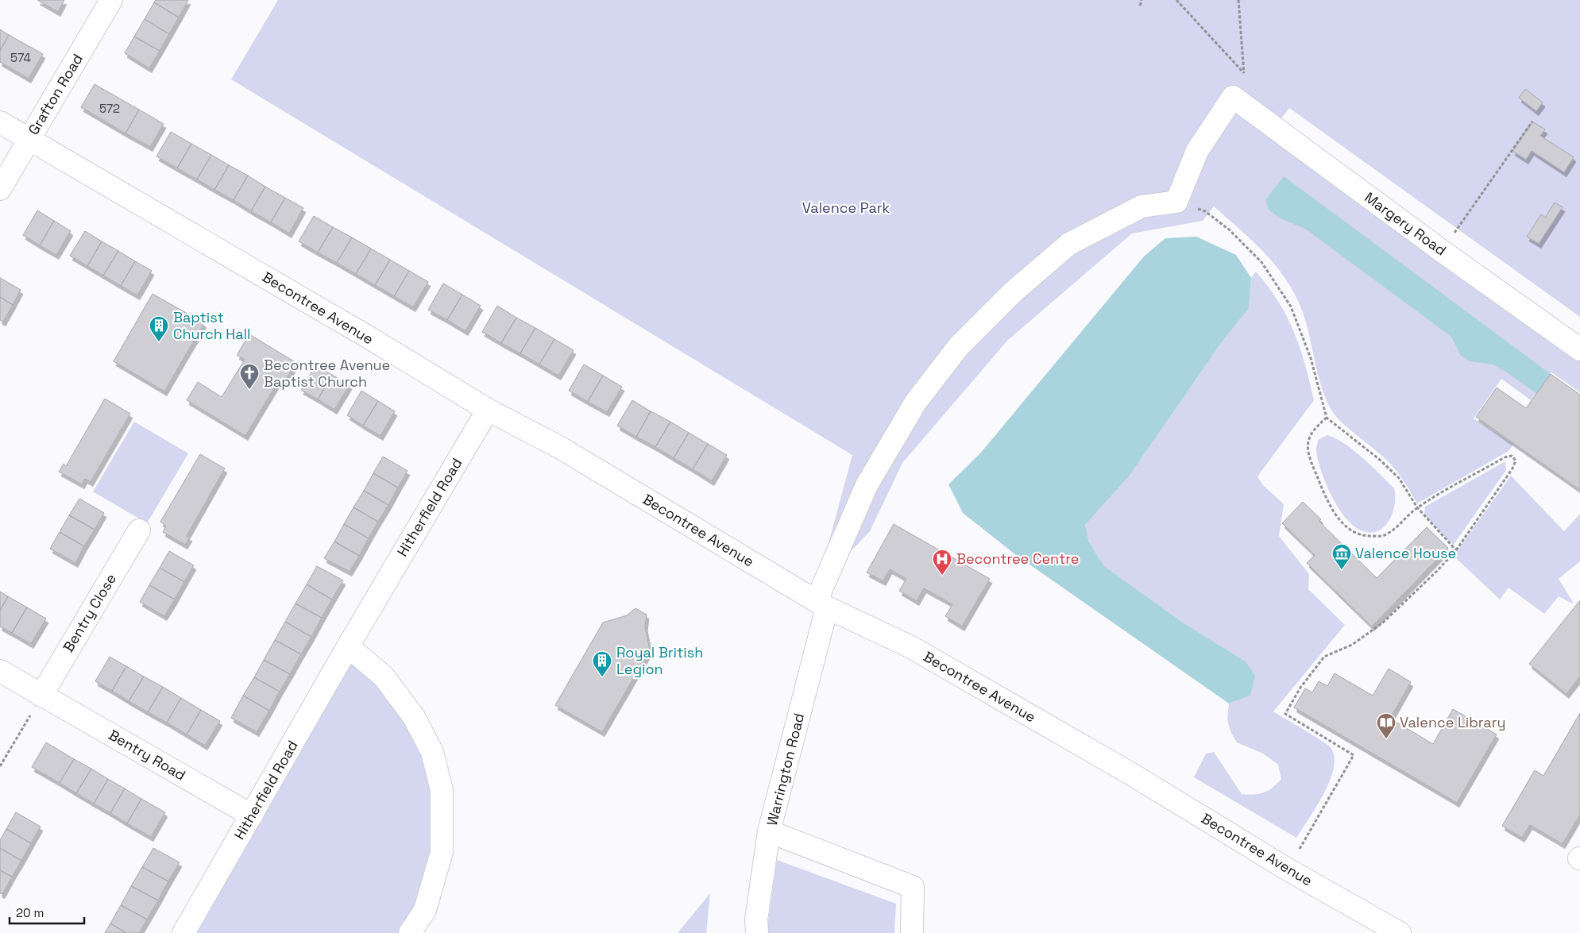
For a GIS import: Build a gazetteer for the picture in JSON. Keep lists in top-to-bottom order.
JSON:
{
  "streets": {
    "street": [
      "Grafton Road",
      "Margery Road",
      "Becontree Avenue",
      "Hitherfield Road",
      "Bentry Close",
      "Bentry Road",
      "Warrington Road"
    ]
  },
  "crossings": [
    ["Grafton Road", "Becontree Avenue"],
    ["Becontree Avenue", "Hitherfield Road"],
    ["Becontree Avenue", "Warrington Road"],
    ["Hitherfield Road", "Bentry Road"],
    ["Bentry Close", "Bentry Road"]
  ],
  "parks": ["Valence Park"],
  "places": {
    "building": ["Baptist Church Hall", "Royal British Legion"],
    "church": ["Becontree Avenue Baptist Church"],
    "museum": ["Valence House"],
    "hospital": ["Becontree Centre"],
    "library": ["Valence Library"]
  },
  "house_numbers": ["574", "572"],
  "scale_bar": "20 m"
}
